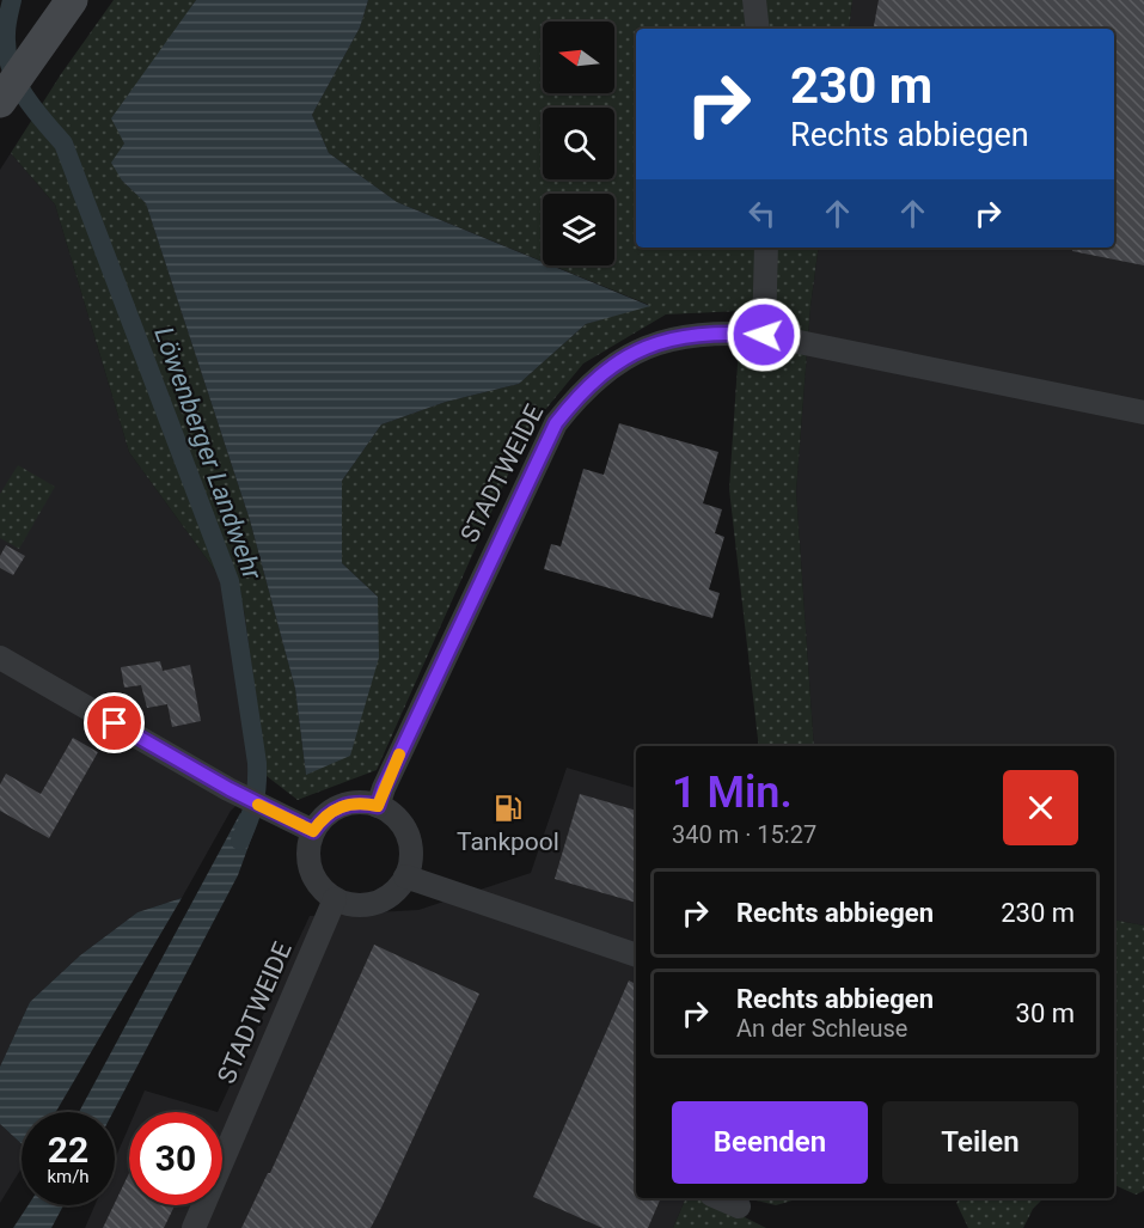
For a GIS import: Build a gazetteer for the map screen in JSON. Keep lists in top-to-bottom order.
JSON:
{
  "streets": {
    "street": ["STADTWEIDE"]
  },
  "water": ["Löwenberger Landwehr"],
  "places": {
    "fuel station": ["Tankpool"]
  },
  "north": "left",
  "page": {
    "turn": ["230 m", "Rechts abbiegen"],
    "heading": ["1 Min.", "340 m · 15:27"],
    "list": [
      {
        "name": "Rechts abbiegen",
        "value": "230 m"
      },
      {
        "name": "Rechts abbiegen",
        "note": "An der Schleuse",
        "value": "30 m"
      }
    ],
    "buttons": ["Beenden", "Teilen"],
    "speed": "22 km/h",
    "limit": "30"
  }
}
